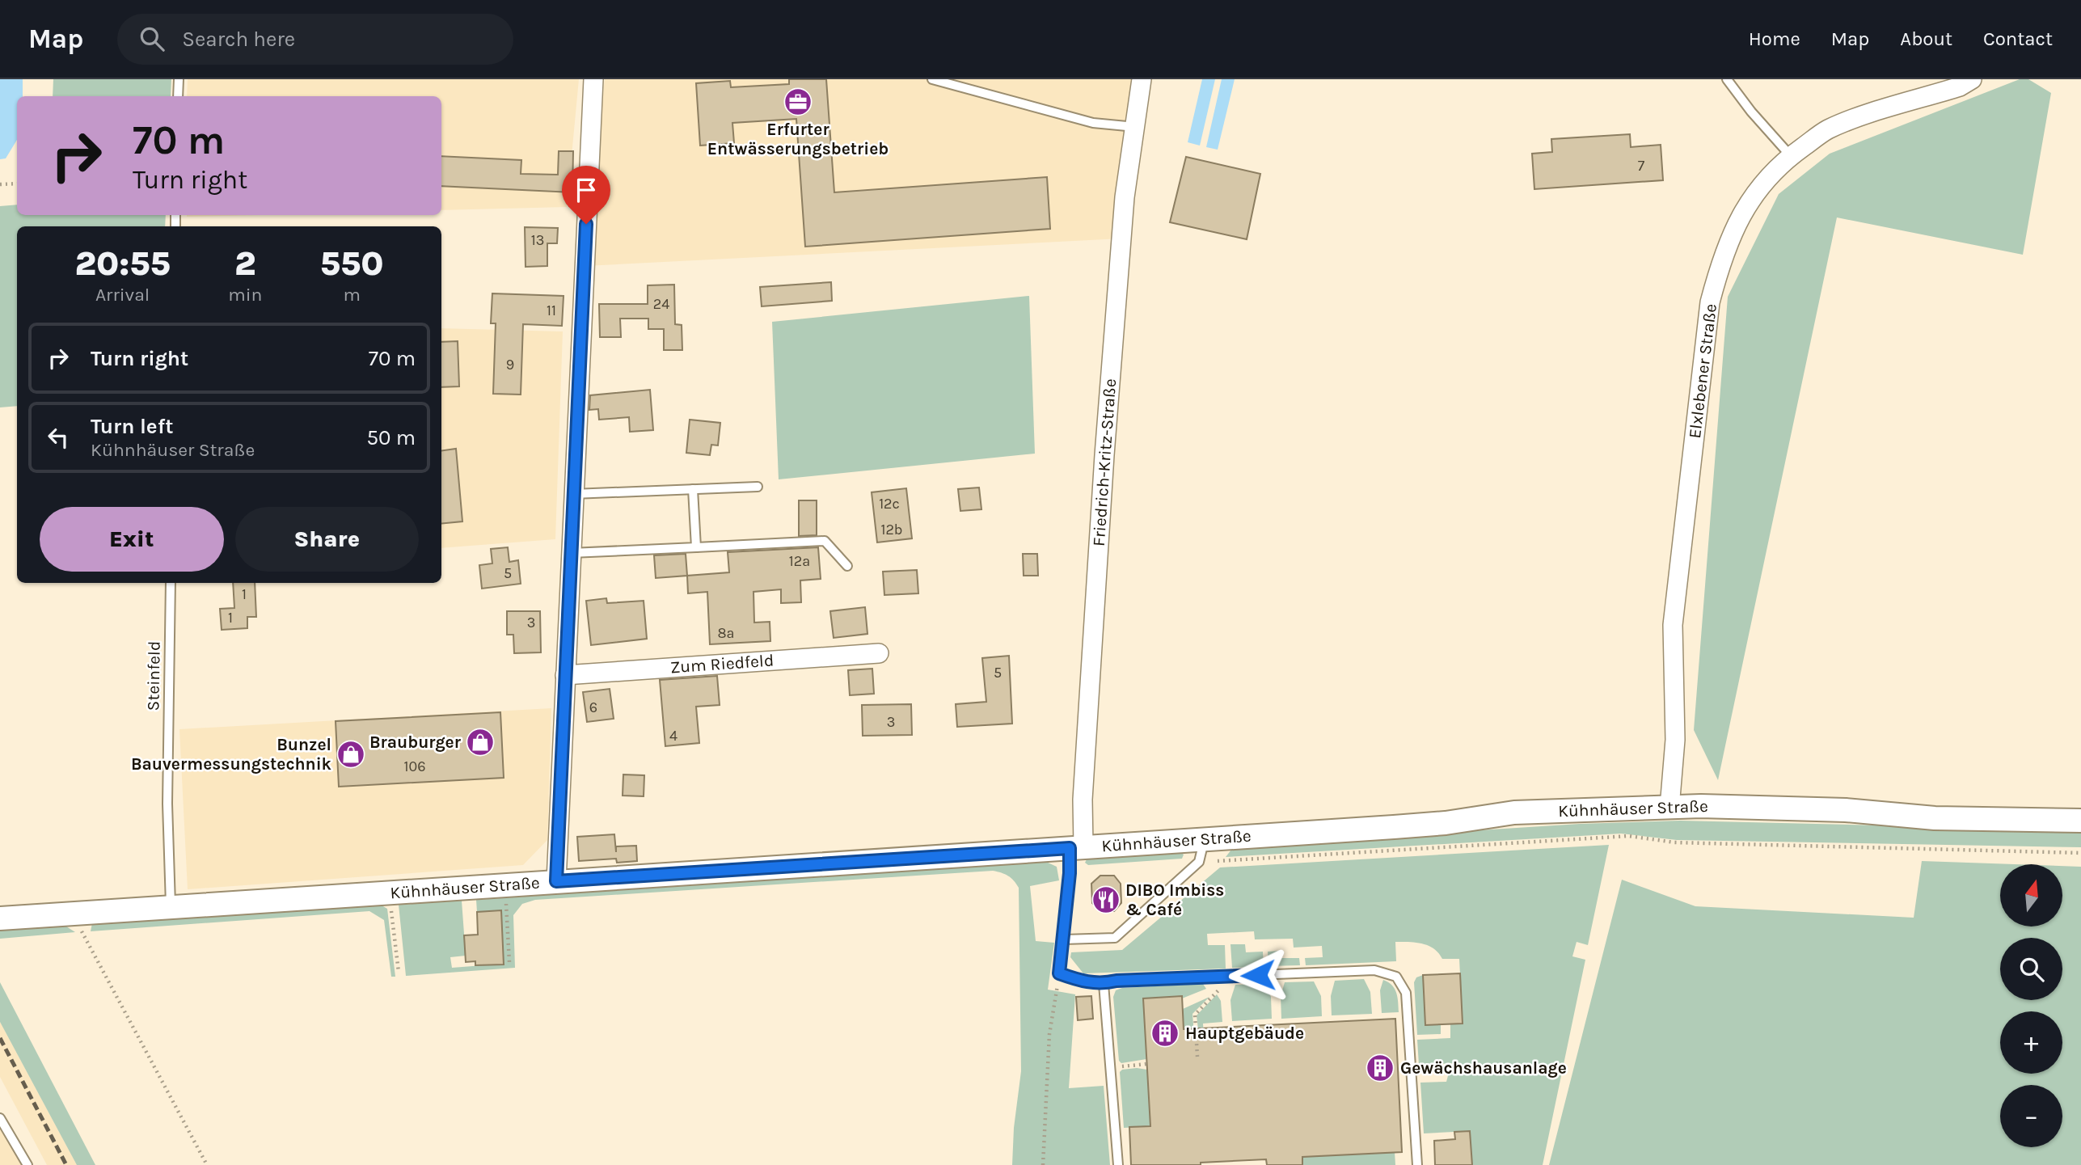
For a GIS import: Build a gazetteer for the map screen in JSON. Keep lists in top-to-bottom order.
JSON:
{
  "streets": {
    "street": [
      "Elxlebener Straße",
      "Friedrich-Kritz-Straße",
      "Zum Riedfeld",
      "Kühnhäuser Straße"
    ],
    "lane": ["Steinfeld"]
  },
  "crossings": [
    ["Elxlebener Straße", "Kühnhäuser Straße"],
    ["Friedrich-Kritz-Straße", "Kühnhäuser Straße"],
    ["Steinfeld", "Kühnhäuser Straße"]
  ],
  "places": {
    "office": ["Erfurter Entwässerungsbetrieb"],
    "shop": ["Brauburger", "Bunzel Bauvermessungstechnik"],
    "restaurant": ["DIBO Imbiss & Café"],
    "building": ["Hauptgebäude", "Gewächshausanlage"]
  },
  "house_numbers": [
    "7",
    "13",
    "24",
    "11",
    "9",
    "12c",
    "12b",
    "12a",
    "5",
    "1",
    "1",
    "3",
    "8a",
    "5",
    "6",
    "3",
    "4",
    "106"
  ],
  "north": "top",
  "page": {
    "header": "Map",
    "search": "Search here",
    "nav": [
      "Home",
      "Map",
      "About",
      "Contact"
    ],
    "turn": ["70 m", "Turn right"],
    "eta": [
      "20:55",
      "Arrival",
      "2",
      "min",
      "550",
      "m"
    ],
    "list": [
      {
        "name": "Turn right",
        "value": "70 m"
      },
      {
        "name": "Turn left",
        "note": "Kühnhäuser Straße",
        "value": "50 m"
      }
    ],
    "buttons": ["Exit", "Share"],
    "map_buttons": ["+", "−"]
  }
}
